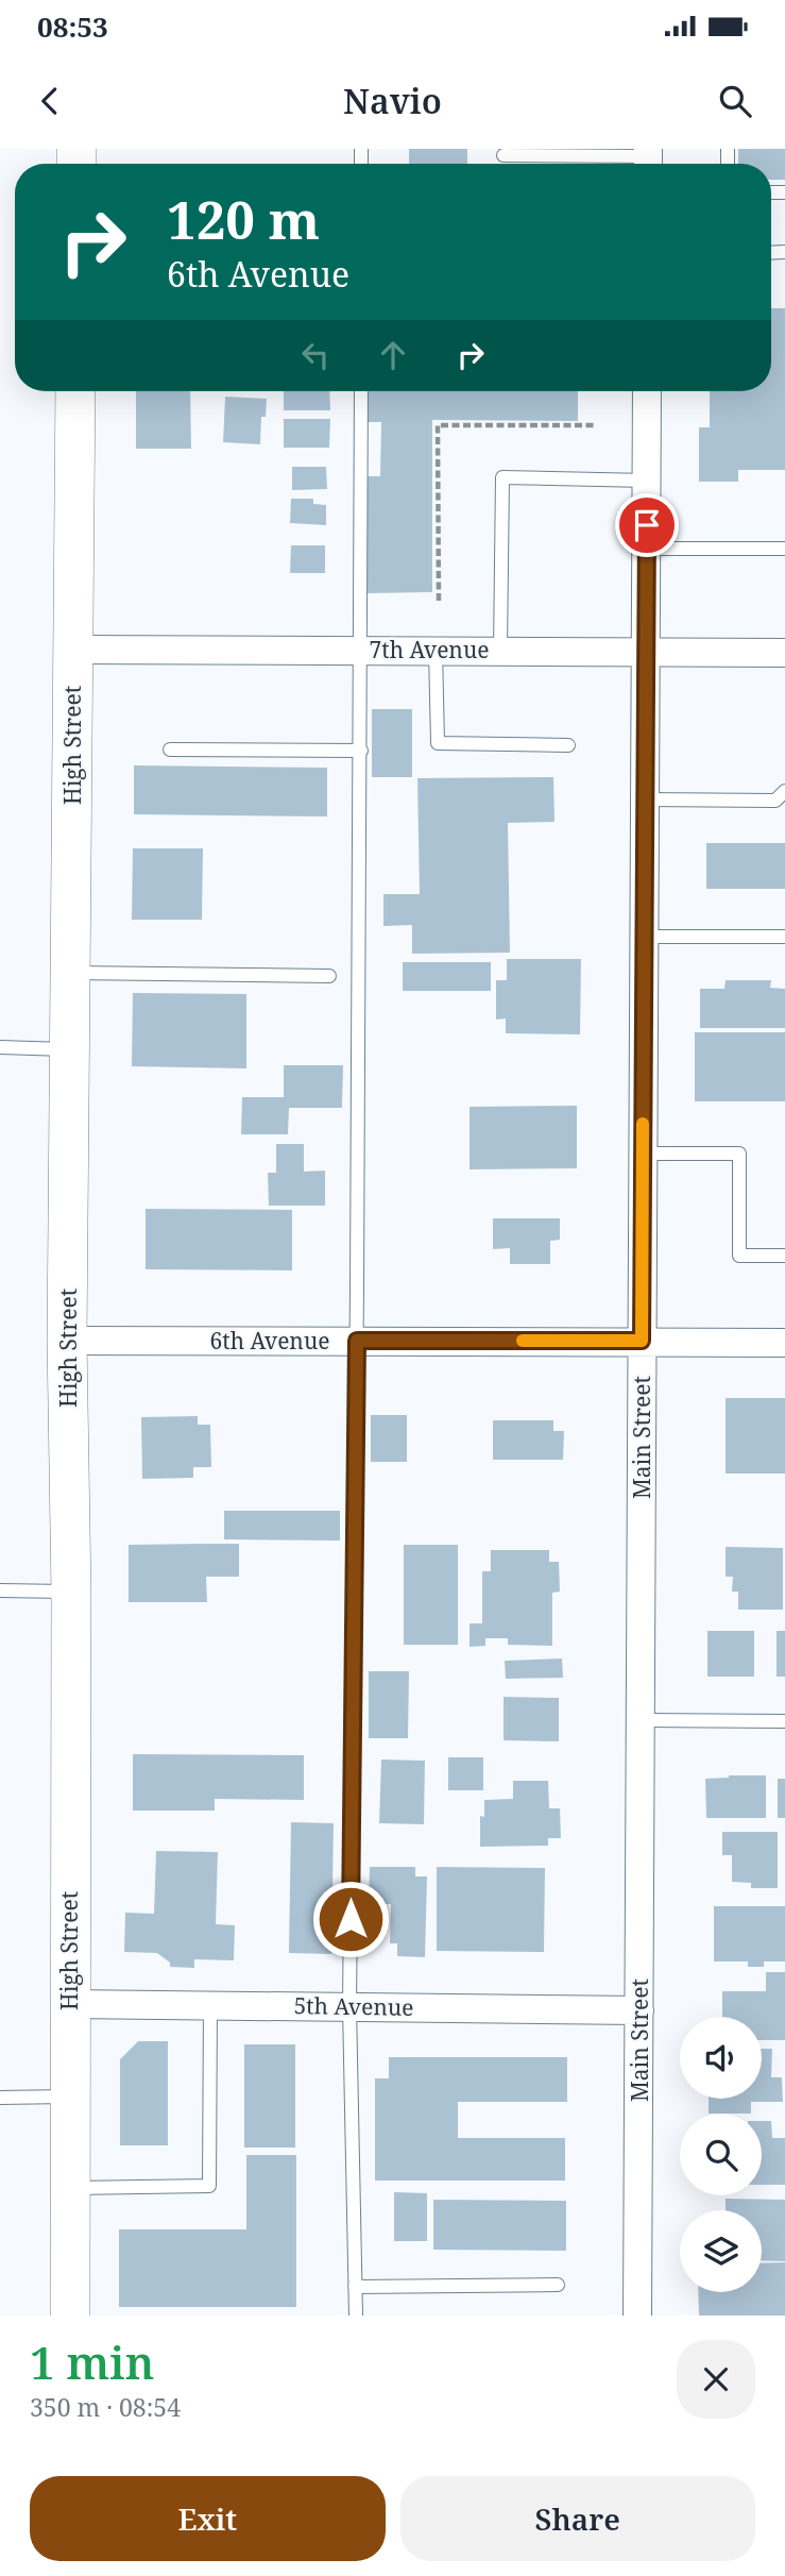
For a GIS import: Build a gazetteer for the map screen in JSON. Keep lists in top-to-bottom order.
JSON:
{
  "streets": {
    "main road": ["High Street"],
    "street": [
      "7th Avenue",
      "6th Avenue",
      "Main Street",
      "5th Avenue"
    ]
  },
  "crossings": [
    ["7th Avenue", "High Street"],
    ["7th Avenue", "Main Street"],
    ["High Street", "6th Avenue"],
    ["High Street", "5th Avenue"],
    ["6th Avenue", "Main Street"],
    ["Main Street", "5th Avenue"]
  ],
  "page": {
    "status": "08:53",
    "header": "Navio",
    "turn": ["120 m", "6th Avenue"],
    "heading": ["1 min", "350 m · 08:54"],
    "buttons": ["Exit", "Share"]
  }
}
